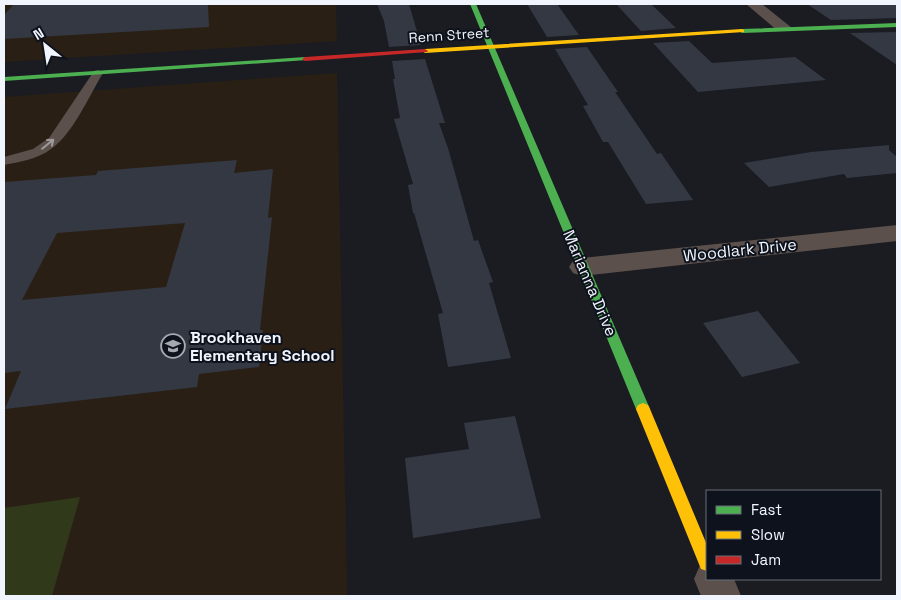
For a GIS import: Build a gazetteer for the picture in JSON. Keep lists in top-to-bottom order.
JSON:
{
  "streets": {
    "street": ["Renn Street", "Woodlark Drive", "Marianna Drive"]
  },
  "crossings": [
    ["Renn Street", "Marianna Drive"],
    ["Woodlark Drive", "Marianna Drive"]
  ],
  "places": {
    "school or university": ["Brookhaven Elementary School"]
  },
  "legend": ["Fast", "Slow", "Jam"],
  "north": "top left"
}
